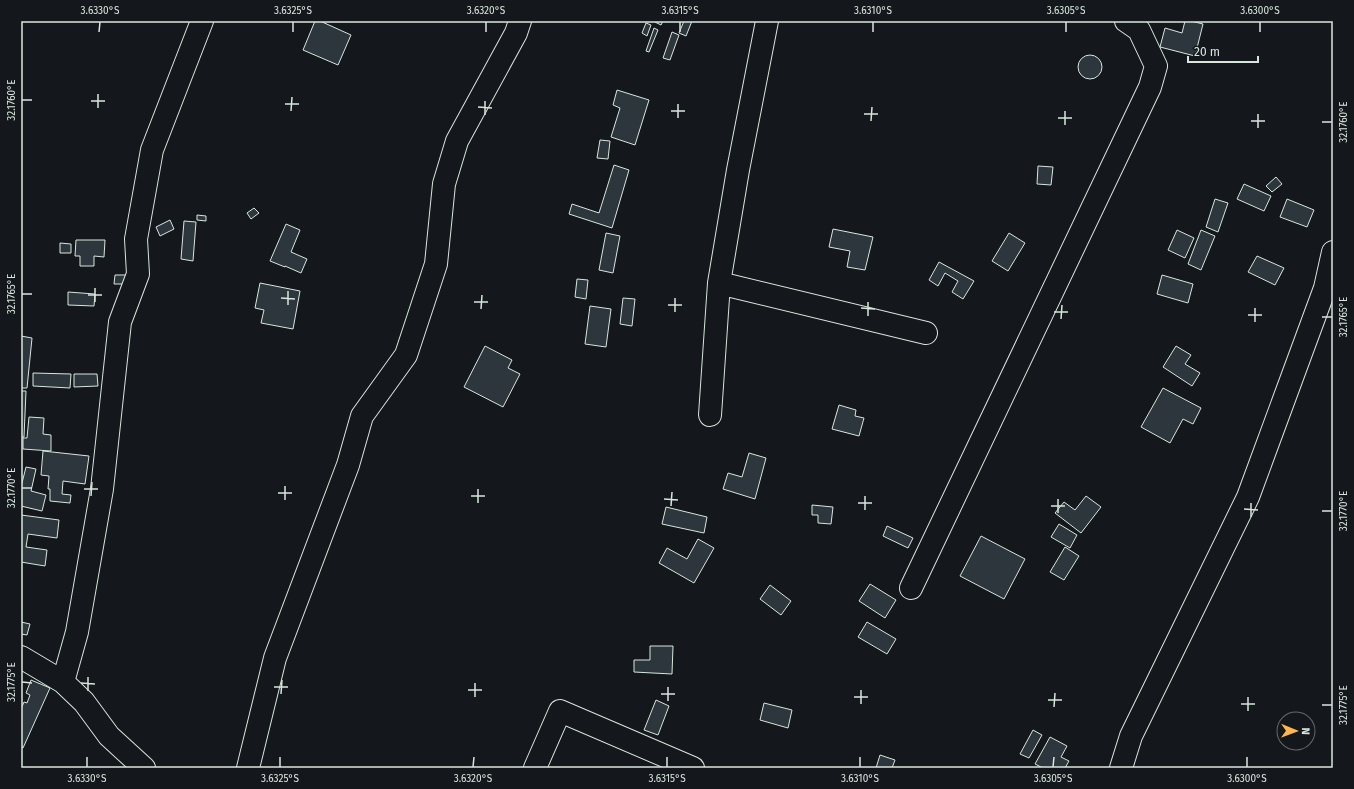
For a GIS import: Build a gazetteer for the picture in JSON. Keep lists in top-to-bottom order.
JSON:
{
  "scale_bar": "20 m",
  "north": "right",
  "coordinates": [
    "3.6330°S",
    "3.6325°S",
    "3.6320°S",
    "3.6315°S",
    "3.6310°S",
    "3.6305°S",
    "3.6300°S",
    "32.1760°E",
    "32.1765°E",
    "32.1770°E",
    "32.1775°E"
  ]
}
